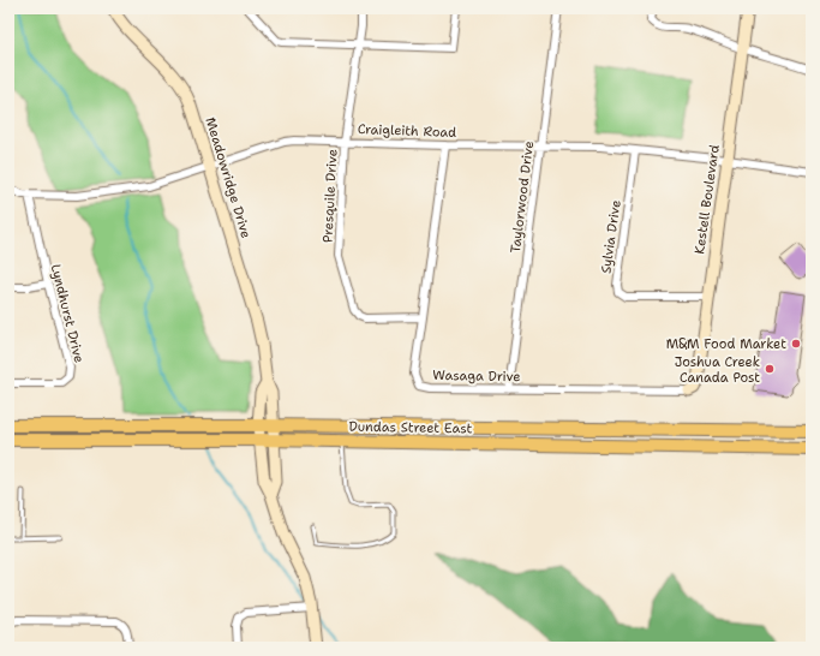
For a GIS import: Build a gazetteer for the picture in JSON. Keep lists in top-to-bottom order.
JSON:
{
  "streets": {
    "main road": ["Dundas Street East"],
    "street": [
      "Craigleith Road",
      "Meadowridge Drive",
      "Presquile Drive",
      "Taylorwood Drive",
      "Kestell Boulevard",
      "Sylvia Drive",
      "Lyndhurst Drive",
      "Wasaga Drive"
    ]
  },
  "crossings": [
    ["Craigleith Road", "Meadowridge Drive"],
    ["Craigleith Road", "Presquile Drive"],
    ["Craigleith Road", "Taylorwood Drive"],
    ["Craigleith Road", "Kestell Boulevard"],
    ["Craigleith Road", "Sylvia Drive"],
    ["Craigleith Road", "Lyndhurst Drive"],
    ["Craigleith Road", "Wasaga Drive"],
    ["Meadowridge Drive", "Dundas Street East"],
    ["Presquile Drive", "Wasaga Drive"],
    ["Taylorwood Drive", "Wasaga Drive"],
    ["Kestell Boulevard", "Sylvia Drive"],
    ["Kestell Boulevard", "Wasaga Drive"]
  ],
  "places": ["M&M Food Market", "Joshua Creek Canada Post"]
}
